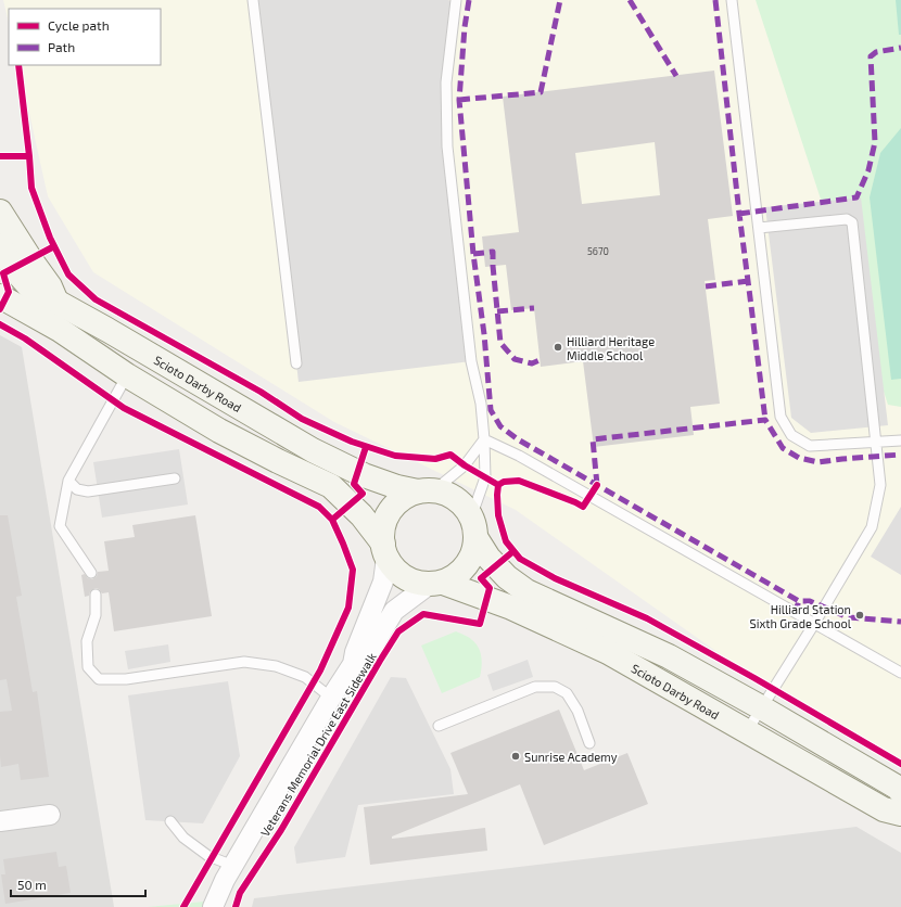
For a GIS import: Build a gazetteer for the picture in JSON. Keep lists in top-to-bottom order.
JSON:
{
  "streets": {
    "main road": ["Scioto Darby Road"],
    "cycle path": ["Veterans Memorial Drive East Sidewalk"]
  },
  "places": ["Hilliard Heritage Middle School", "Hilliard Station Sixth Grade School", "Sunrise Academy"],
  "house_numbers": ["5670"],
  "legend": ["Cycle path", "Path"],
  "scale_bar": "50 m"
}
